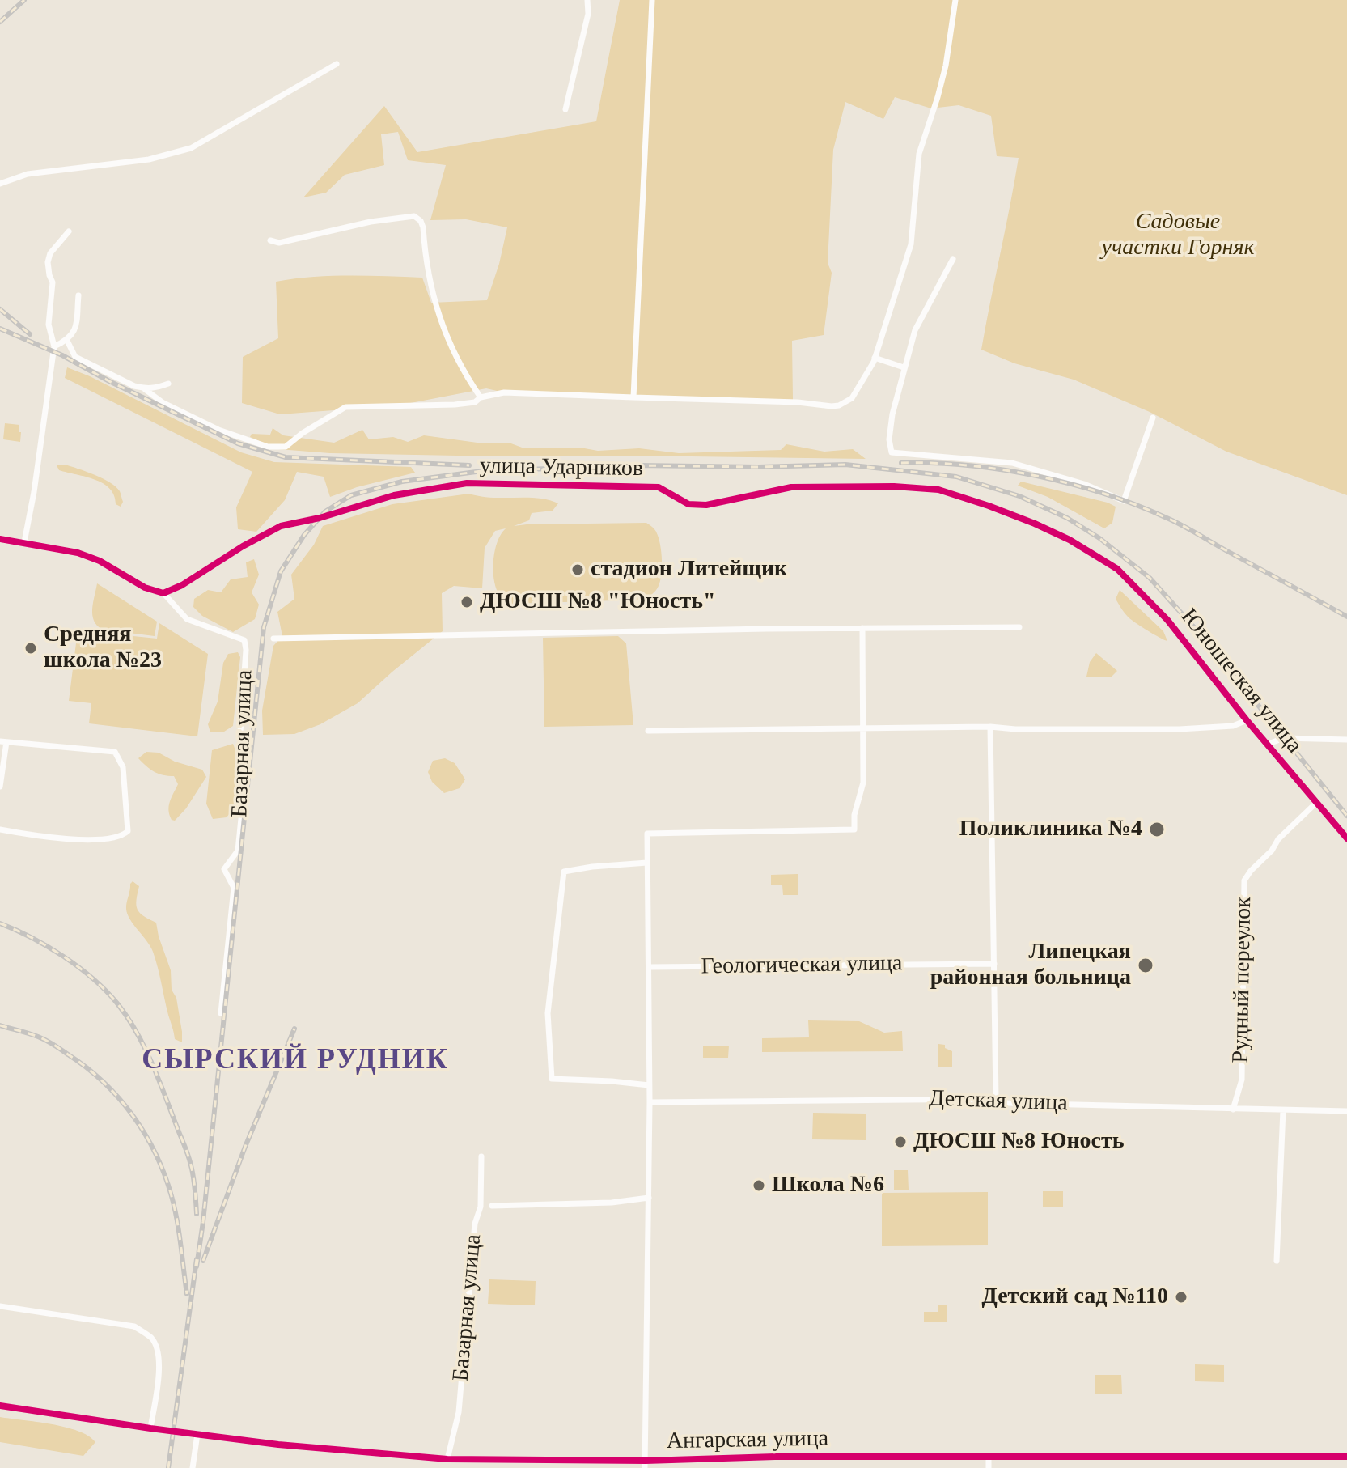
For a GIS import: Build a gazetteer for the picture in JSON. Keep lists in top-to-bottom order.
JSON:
{
  "streets": {
    "street": [
      "улица Ударников",
      "Юношеская улица",
      "Базарная улица",
      "Геологическая улица",
      "Рудный переулок",
      "Детская улица",
      "Ангарская улица"
    ]
  },
  "crossings": [
    ["улица Ударников", "Юношеская улица"],
    ["улица Ударников", "Базарная улица"],
    ["Юношеская улица", "Рудный переулок"],
    ["Базарная улица", "Ангарская улица"],
    ["Рудный переулок", "Детская улица"]
  ],
  "districts": ["СЫРСКИЙ РУДНИК"],
  "parks": ["Садовые участки Горняк"],
  "places": [
    "стадион Литейщик",
    "ДЮСШ №8 \"Юность\"",
    "Средняя школа №23",
    "Поликлиника №4",
    "Липецкая районная больница",
    "ДЮСШ №8 Юность",
    "Школа №6",
    "Детский сад №110"
  ]
}
